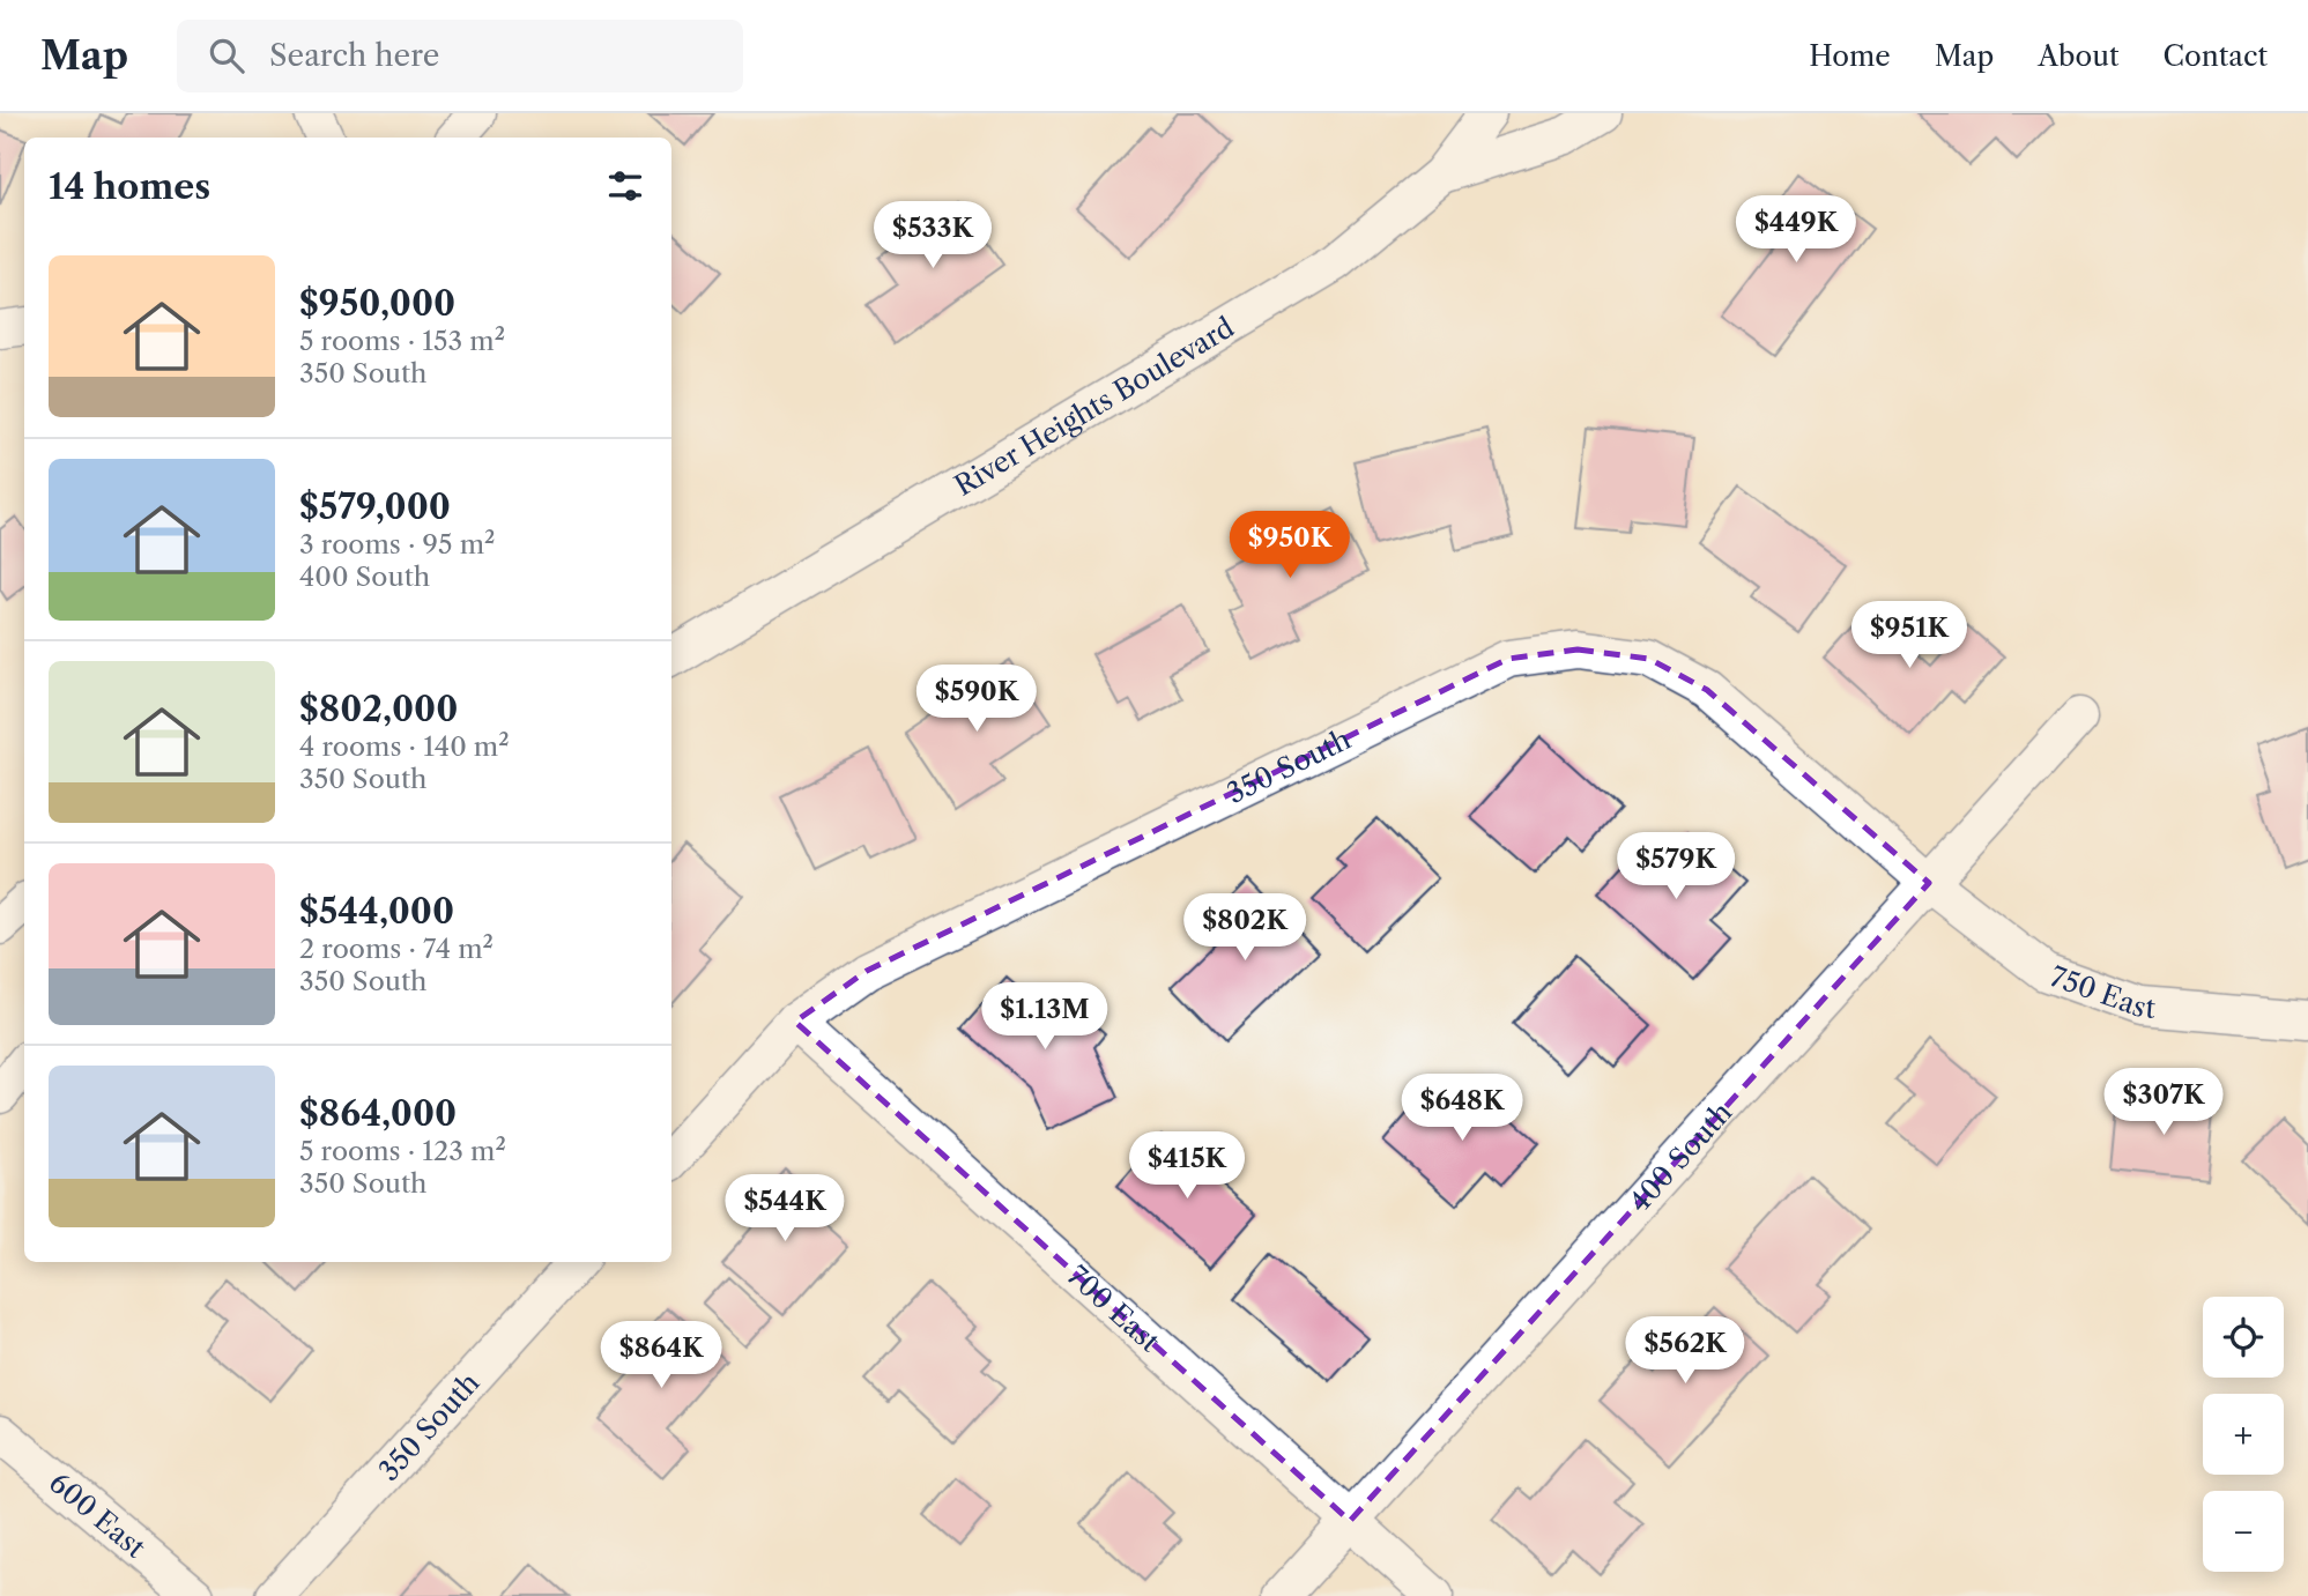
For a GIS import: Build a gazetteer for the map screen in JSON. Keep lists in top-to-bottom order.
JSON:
{
  "streets": {
    "street": [
      "River Heights Boulevard",
      "350 South",
      "750 East",
      "400 South",
      "700 East",
      "600 East"
    ]
  },
  "crossings": [
    ["350 South", "750 East"],
    ["350 South", "400 South"],
    ["350 South", "700 East"],
    ["750 East", "400 South"],
    ["400 South", "700 East"]
  ],
  "page": {
    "header": "Map",
    "search": "Search here",
    "nav": [
      "Home",
      "Map",
      "About",
      "Contact"
    ],
    "heading": "14 homes",
    "price": [
      "$449K",
      "$533K",
      "$950K",
      "$951K",
      "$590K",
      "$579K",
      "$802K",
      "$1.13M",
      "$307K",
      "$648K",
      "$415K",
      "$544K",
      "$562K",
      "$864K"
    ],
    "list": [
      {
        "name": "$950,000",
        "note": "5 rooms · 153 m² · 350 South"
      },
      {
        "name": "$579,000",
        "note": "3 rooms · 95 m² · 400 South"
      },
      {
        "name": "$802,000",
        "note": "4 rooms · 140 m² · 350 South"
      },
      {
        "name": "$544,000",
        "note": "2 rooms · 74 m² · 350 South"
      },
      {
        "name": "$864,000",
        "note": "5 rooms · 123 m² · 350 South"
      }
    ],
    "map_buttons": ["+", "−"]
  }
}
